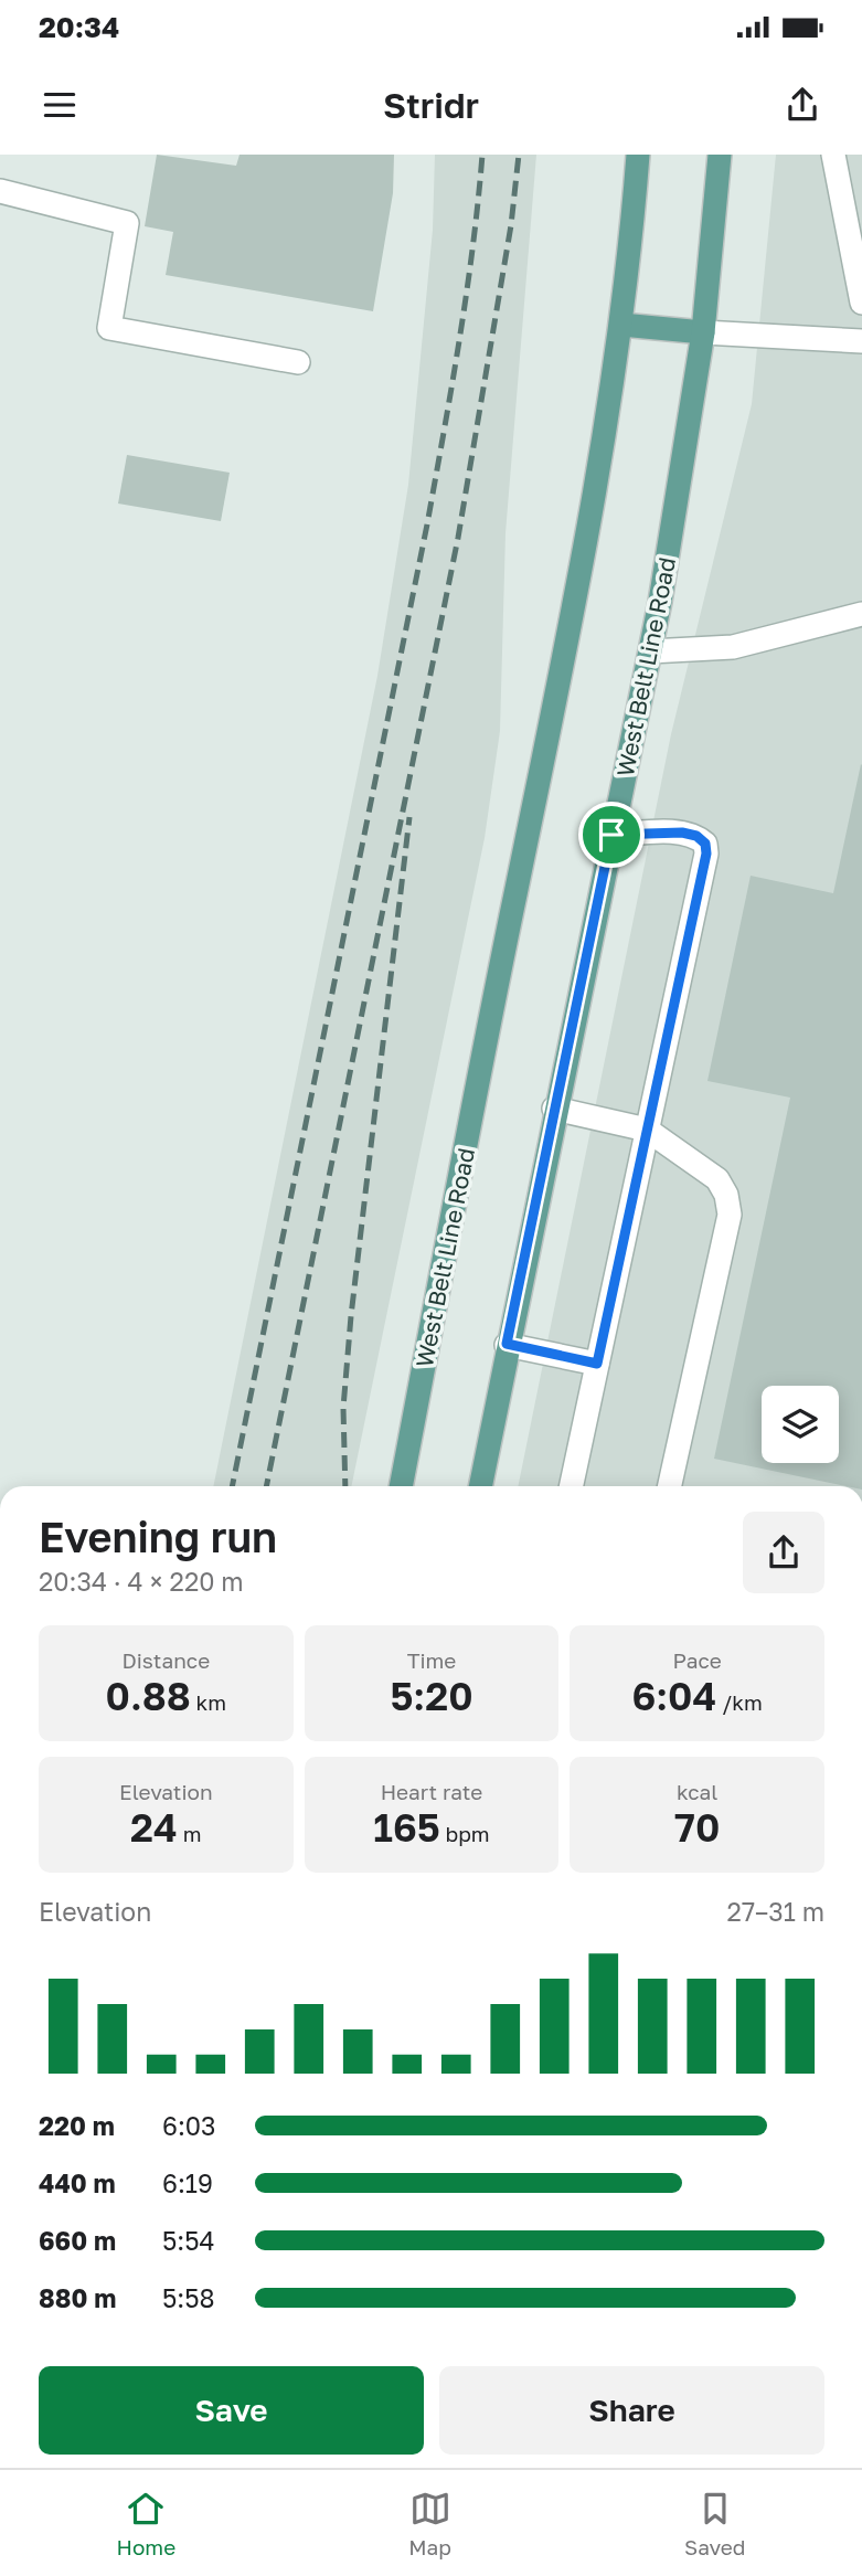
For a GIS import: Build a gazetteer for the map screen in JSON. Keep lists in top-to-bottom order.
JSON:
{
  "streets": {
    "main road": ["West Belt Line Road"]
  },
  "page": {
    "status": "20:34",
    "header": "Stridr",
    "heading": ["Evening run", "20:34 · 4 × 220 m"],
    "stats": [
      ["Distance", "0.88 km"],
      ["Time", "5:20"],
      ["Pace", "6:04 /km"],
      ["Elevation", "24 m"],
      ["Heart rate", "165 bpm"],
      ["kcal", "70"]
    ],
    "chart": ["Elevation", "27–31 m"],
    "list": [
      {
        "name": "220 m",
        "note": "6:03"
      },
      {
        "name": "440 m",
        "note": "6:19"
      },
      {
        "name": "660 m",
        "note": "5:54"
      },
      {
        "name": "880 m",
        "note": "5:58"
      }
    ],
    "buttons": ["Save", "Share"],
    "tabs": ["Home", "Map", "Saved"]
  }
}
